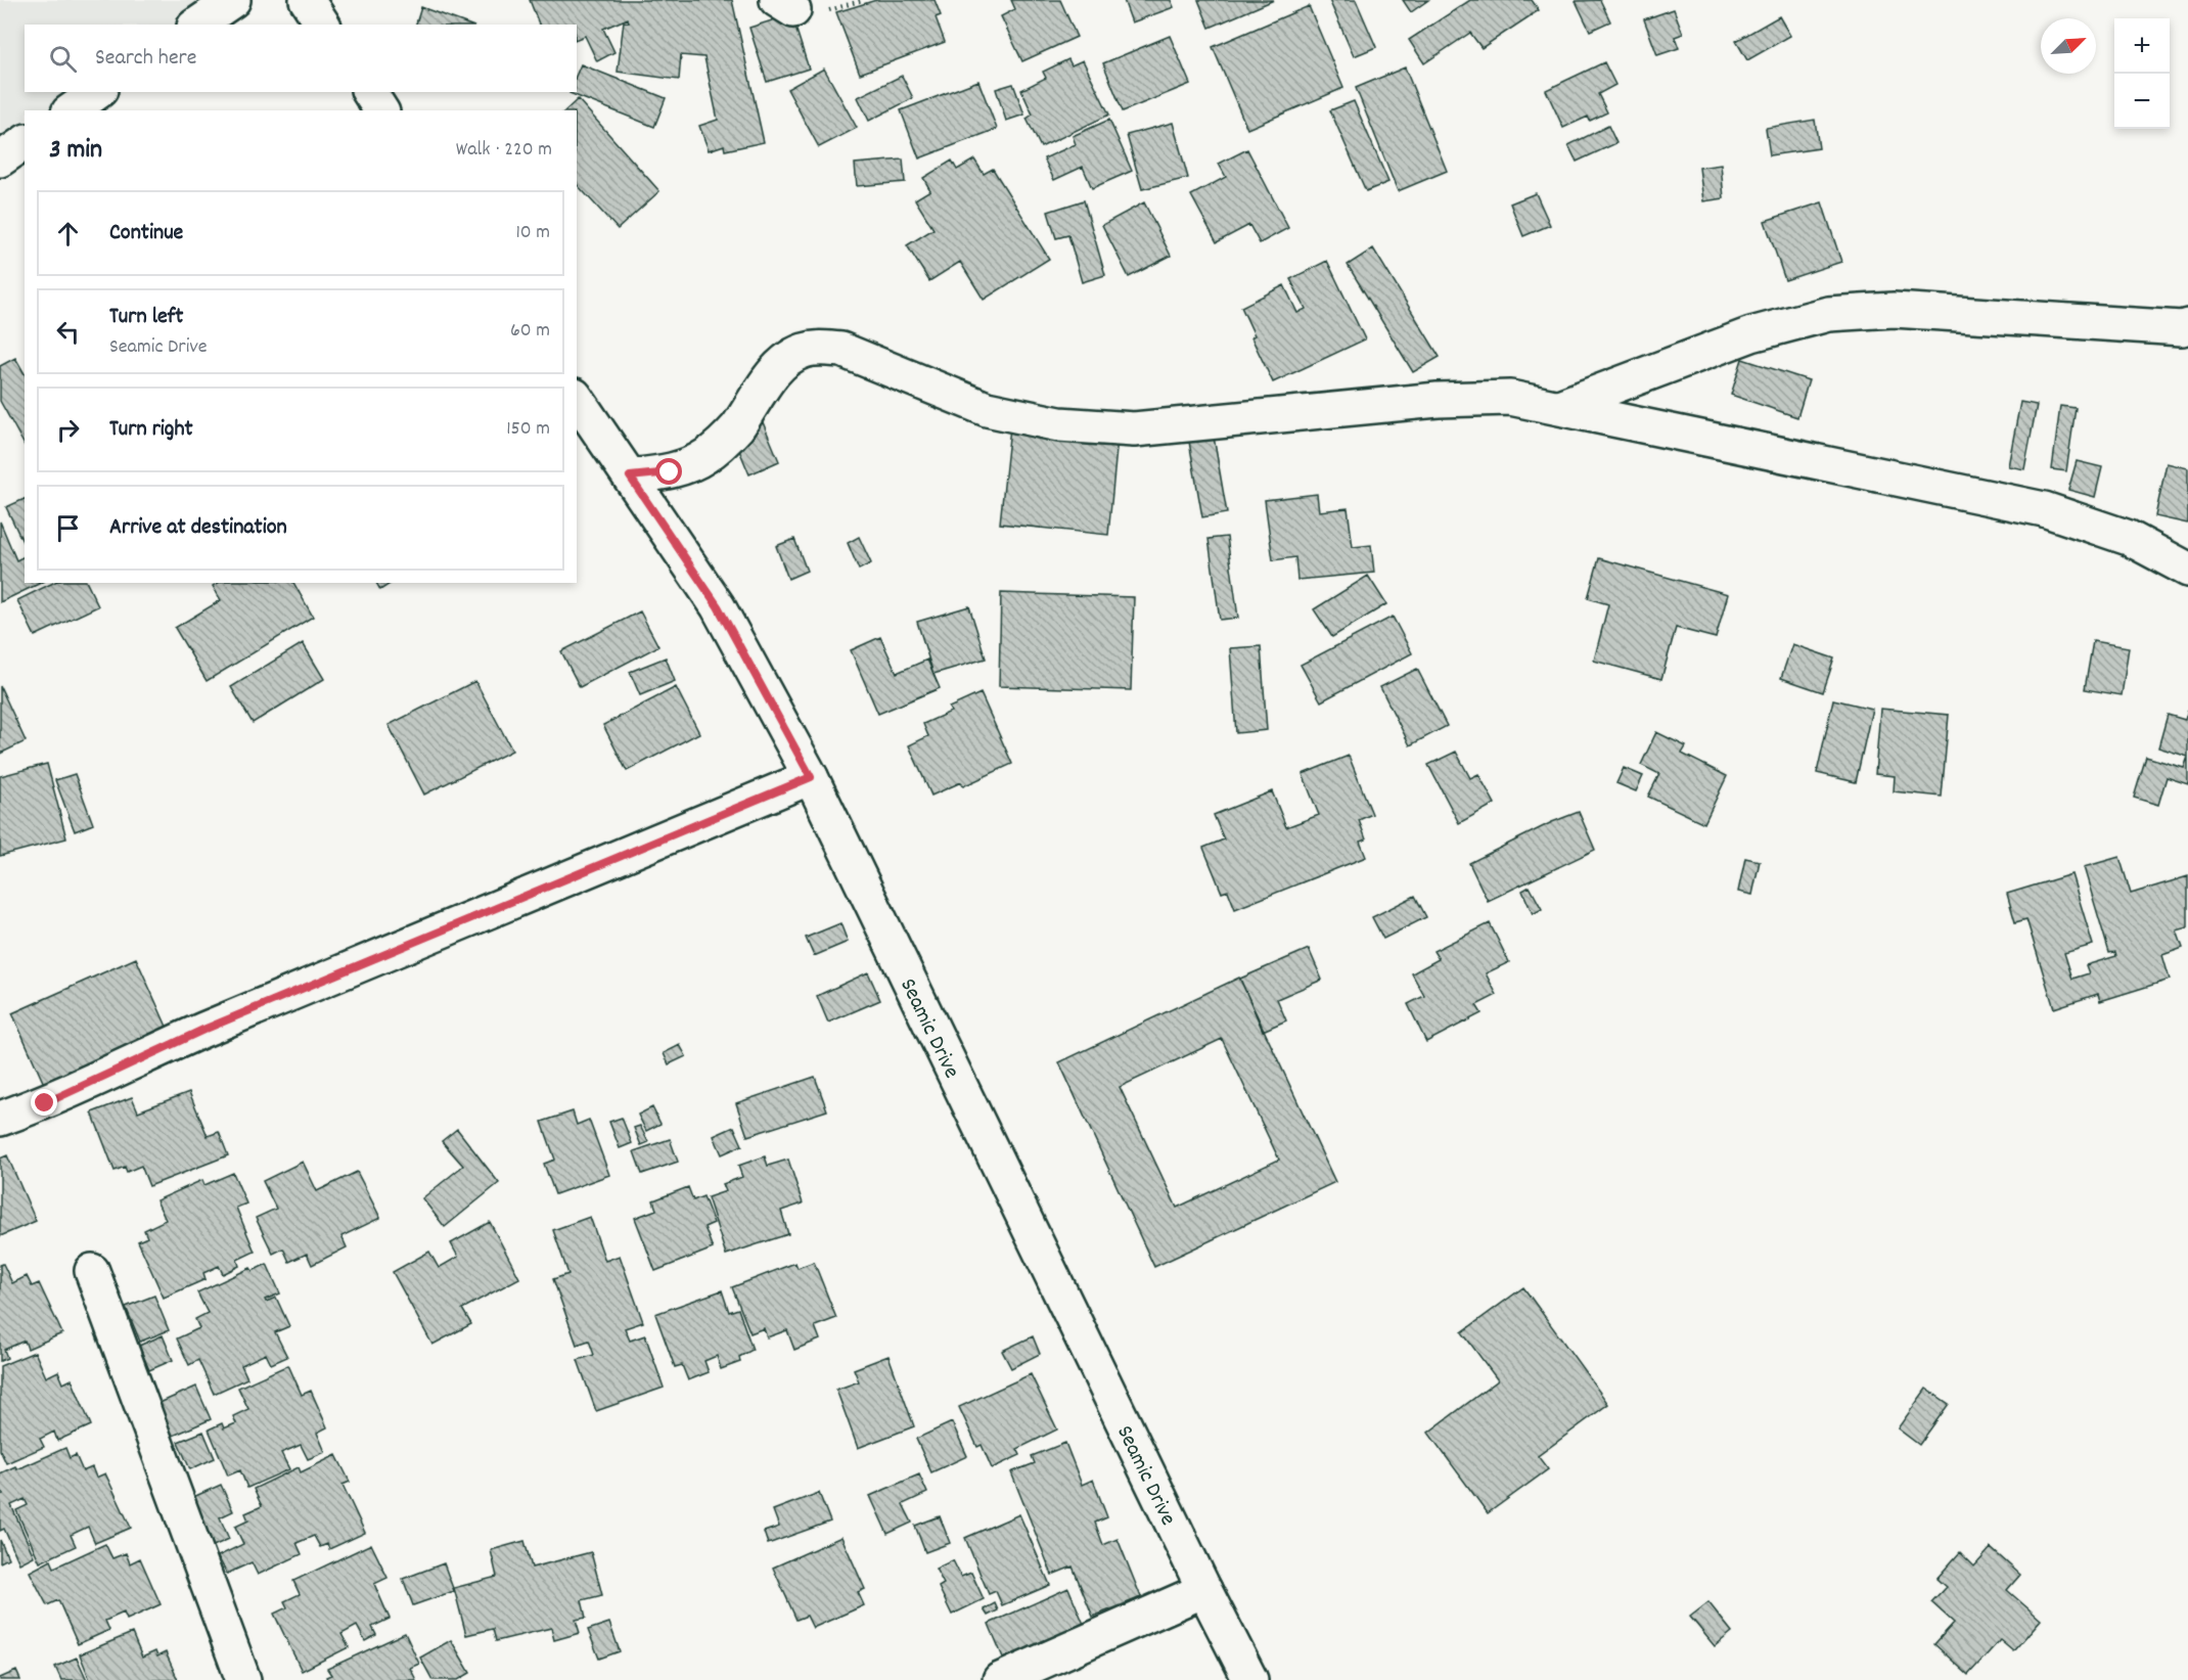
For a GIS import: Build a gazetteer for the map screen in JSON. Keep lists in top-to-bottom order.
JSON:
{
  "streets": {
    "street": ["Seamic Drive"]
  },
  "north": "top right",
  "page": {
    "map_buttons": ["+", "−"],
    "search": "Search here",
    "heading": ["3 min", "Walk · 220 m"],
    "list": [
      ["Continue", "10 m"],
      ["Turn left", "Seamic Drive", "60 m"],
      ["Turn right", "150 m"],
      "Arrive at destination"
    ]
  }
}
